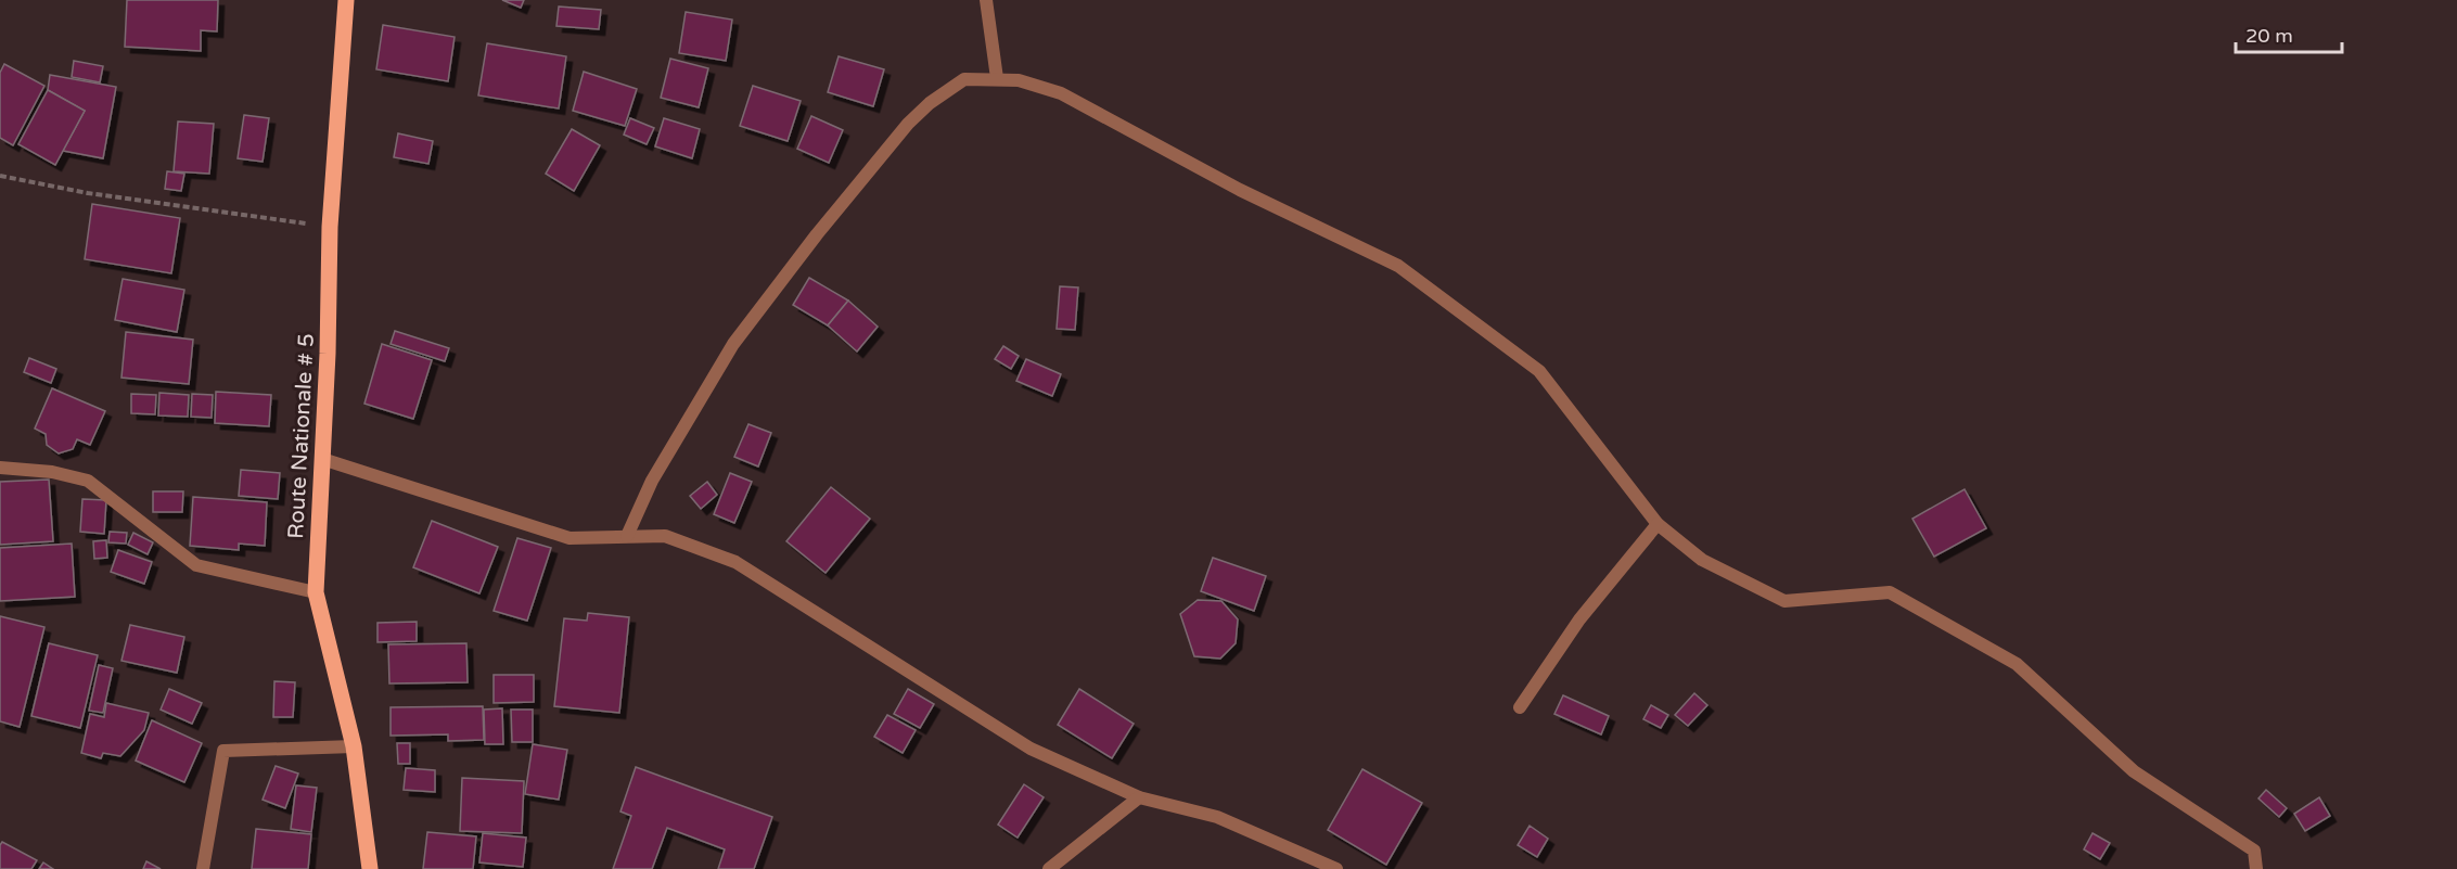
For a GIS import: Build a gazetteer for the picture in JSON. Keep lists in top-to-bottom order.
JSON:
{
  "streets": {
    "main road": ["Route Nationale # 5"]
  },
  "scale_bar": "20 m"
}
